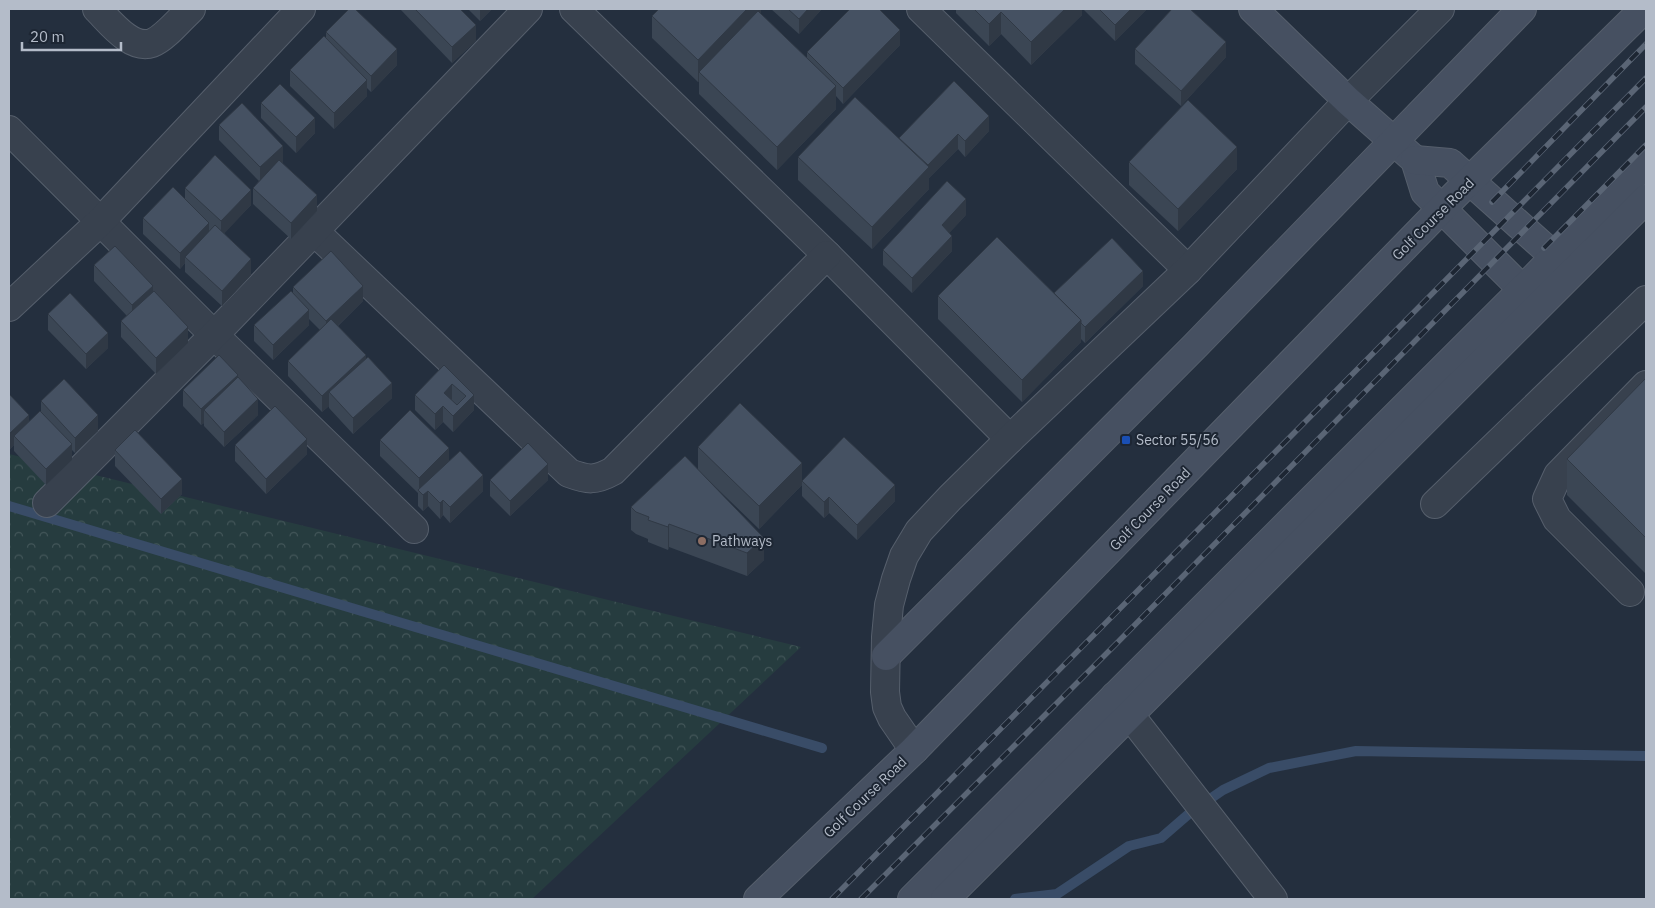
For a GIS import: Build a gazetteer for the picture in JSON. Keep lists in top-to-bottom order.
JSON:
{
  "streets": {
    "street": ["Golf Course Road"]
  },
  "places": {
    "transit": ["Sector 55/56"],
    "other": ["Pathways"]
  },
  "scale_bar": "20 m"
}
